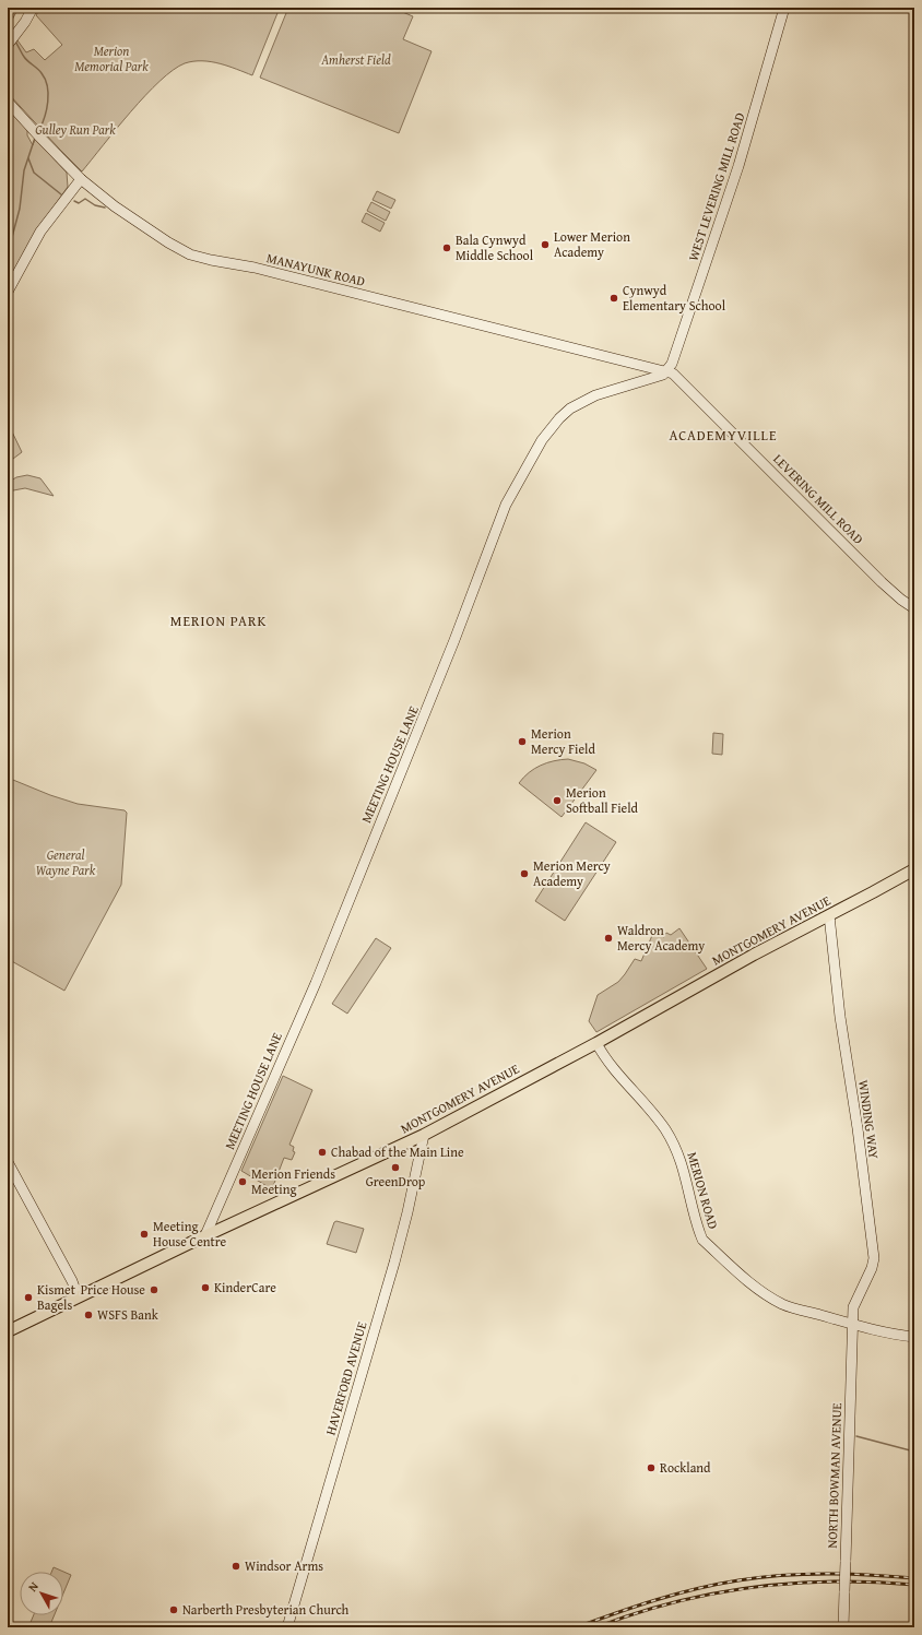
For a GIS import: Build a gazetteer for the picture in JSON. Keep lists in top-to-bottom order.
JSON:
{
  "streets": {
    "main road": ["MONTGOMERY AVENUE"],
    "street": [
      "WEST LEVERING MILL ROAD",
      "MANAYUNK ROAD",
      "LEVERING MILL ROAD",
      "MEETING HOUSE LANE",
      "WINDING WAY",
      "MERION ROAD",
      "HAVERFORD AVENUE",
      "NORTH BOWMAN AVENUE"
    ]
  },
  "crossings": [
    ["WEST LEVERING MILL ROAD", "MANAYUNK ROAD"],
    ["WEST LEVERING MILL ROAD", "LEVERING MILL ROAD"],
    ["WEST LEVERING MILL ROAD", "MEETING HOUSE LANE"],
    ["MANAYUNK ROAD", "LEVERING MILL ROAD"],
    ["MANAYUNK ROAD", "MEETING HOUSE LANE"],
    ["LEVERING MILL ROAD", "MEETING HOUSE LANE"],
    ["MEETING HOUSE LANE", "MONTGOMERY AVENUE"],
    ["MONTGOMERY AVENUE", "WINDING WAY"],
    ["MONTGOMERY AVENUE", "MERION ROAD"],
    ["MONTGOMERY AVENUE", "HAVERFORD AVENUE"],
    ["WINDING WAY", "MERION ROAD"],
    ["WINDING WAY", "NORTH BOWMAN AVENUE"],
    ["MERION ROAD", "NORTH BOWMAN AVENUE"]
  ],
  "districts": ["ACADEMYVILLE", "MERION PARK"],
  "parks": [
    "Merion Memorial Park",
    "Amherst Field",
    "Gulley Run Park",
    "General Wayne Park"
  ],
  "places": [
    "Lower Merion Academy",
    "Bala Cynwyd Middle School",
    "Cynwyd Elementary School",
    "Merion Mercy Field",
    "Merion Softball Field",
    "Merion Mercy Academy",
    "Waldron Mercy Academy",
    "Chabad of the Main Line",
    "GreenDrop",
    "Merion Friends Meeting",
    "Meeting House Centre",
    "KinderCare",
    "Price House",
    "Kismet Bagels",
    "WSFS Bank",
    "Rockland",
    "Windsor Arms",
    "Narberth Presbyterian Church"
  ],
  "north": "top left"
}
